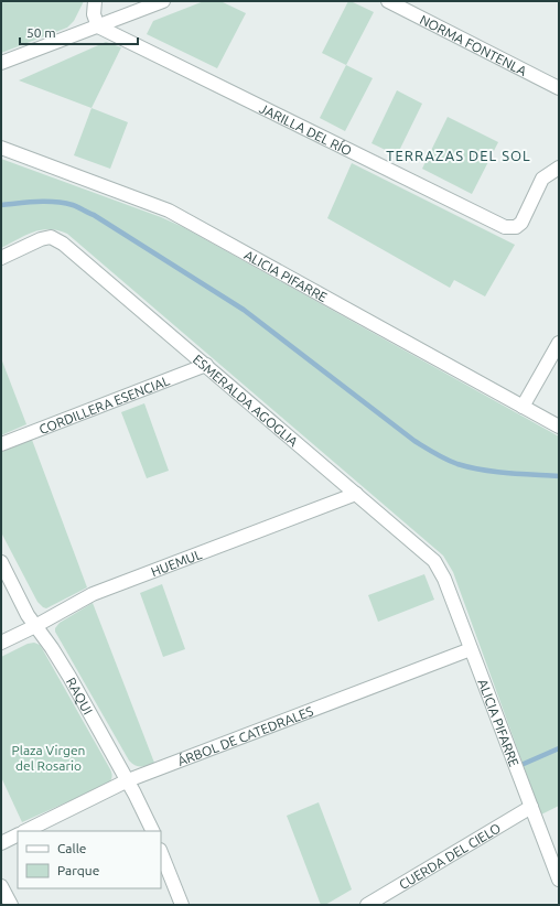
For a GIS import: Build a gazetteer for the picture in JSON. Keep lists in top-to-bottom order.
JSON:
{
  "streets": {
    "street": [
      "NORMA FONTENLA",
      "JARILLA DEL RÍO",
      "ALICIA PIFARRE",
      "ESMERALDA AGOGLIA",
      "CORDILLERA ESENCIAL",
      "HUEMUL",
      "RAQUI",
      "ÁRBOL DE CATEDRALES",
      "CUERDA DEL CIELO"
    ]
  },
  "crossings": [
    ["ALICIA PIFARRE", "ESMERALDA AGOGLIA"],
    ["ALICIA PIFARRE", "ÁRBOL DE CATEDRALES"],
    ["ALICIA PIFARRE", "CUERDA DEL CIELO"],
    ["ESMERALDA AGOGLIA", "CORDILLERA ESENCIAL"],
    ["ESMERALDA AGOGLIA", "HUEMUL"],
    ["HUEMUL", "RAQUI"],
    ["RAQUI", "ÁRBOL DE CATEDRALES"]
  ],
  "districts": ["TERRAZAS DEL SOL"],
  "parks": ["Plaza Virgen del Rosario"],
  "legend": ["Calle", "Parque"],
  "scale_bar": "50 m"
}
